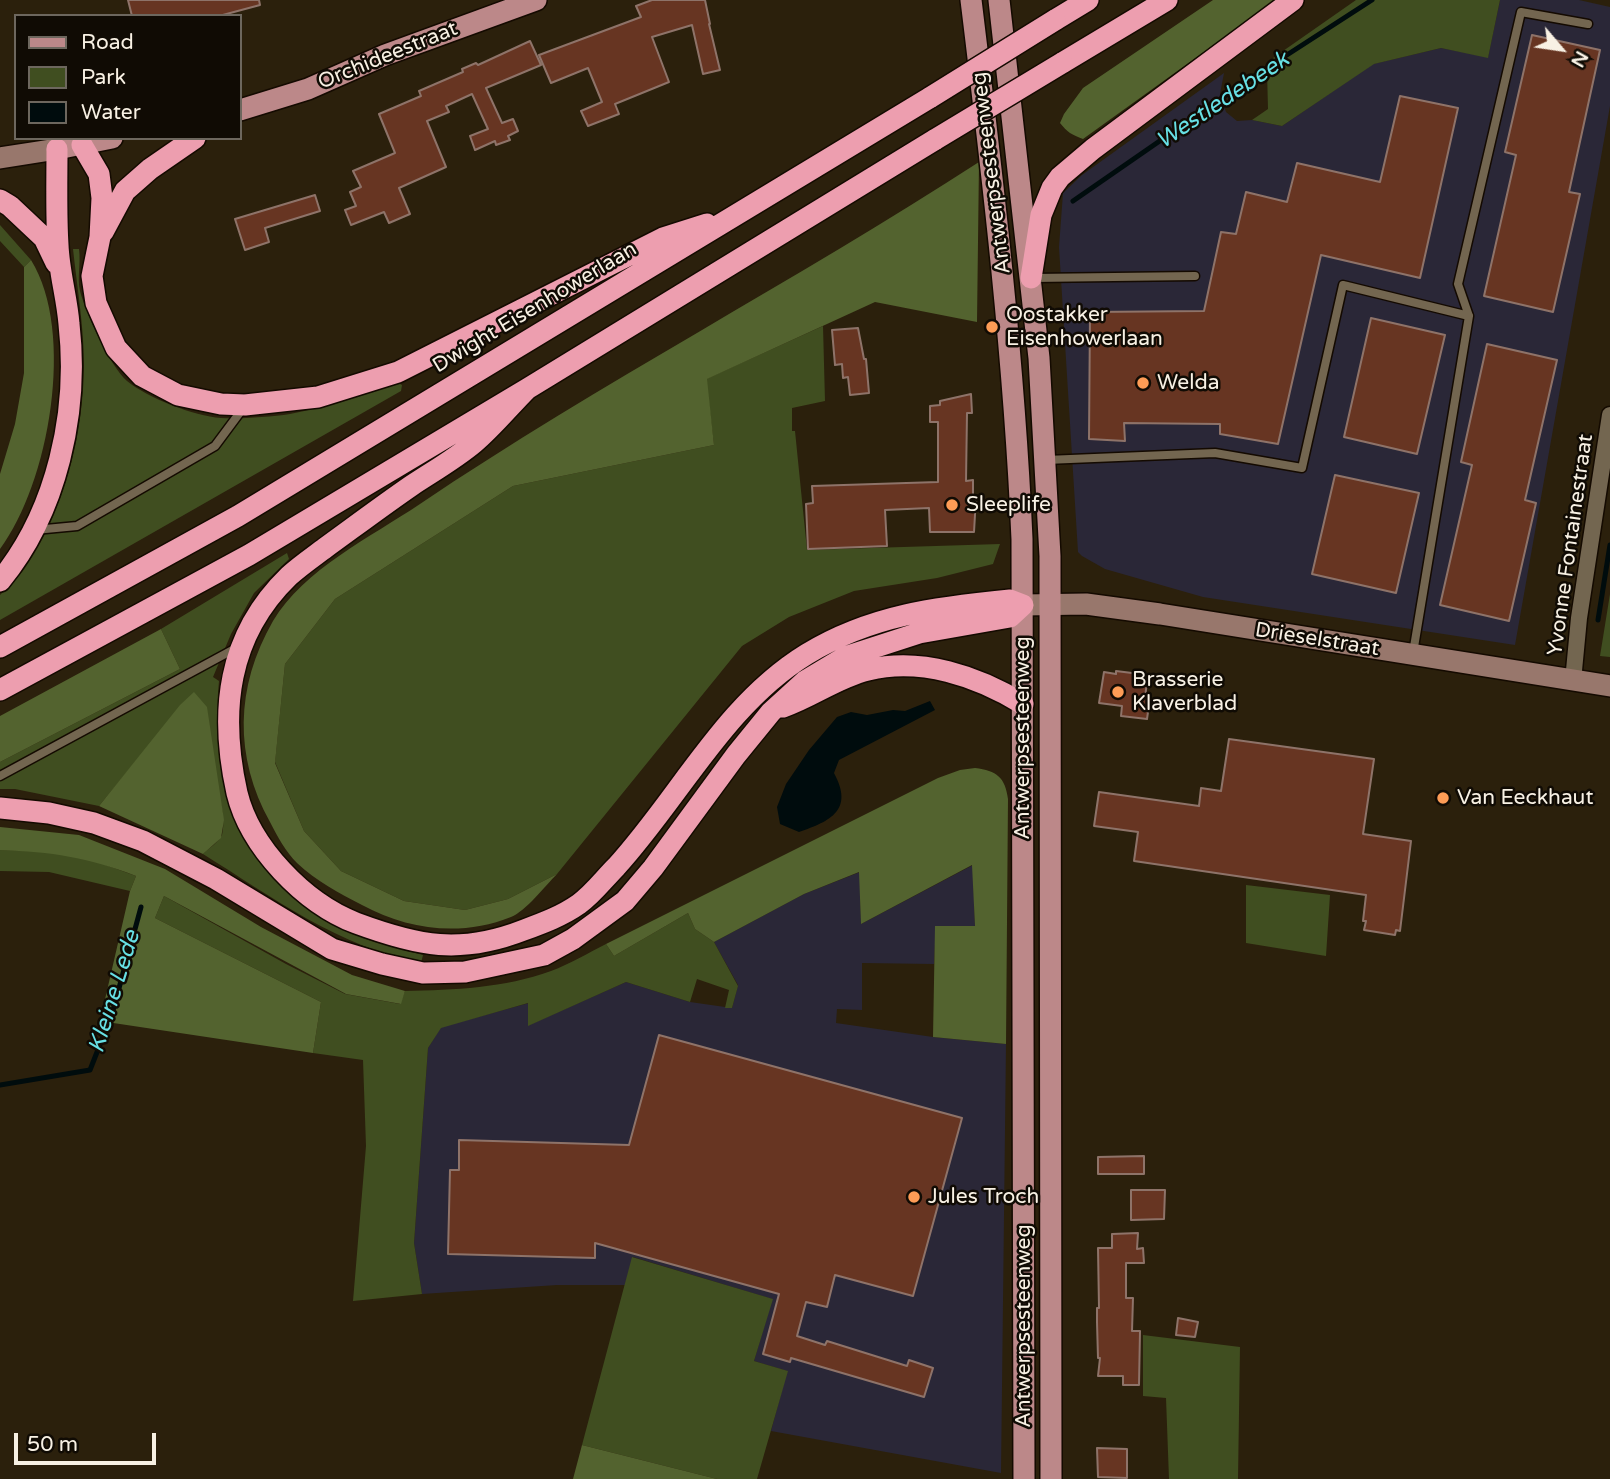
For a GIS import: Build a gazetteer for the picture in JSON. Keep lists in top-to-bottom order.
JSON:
{
  "streets": {
    "highway": ["Dwight Eisenhowerlaan"],
    "main road": ["Orchideestraat", "Antwerpsesteenweg"],
    "street": ["Yvonne Fontainestraat", "Drieselstraat"]
  },
  "crossings": [
    ["Antwerpsesteenweg", "Drieselstraat"],
    ["Yvonne Fontainestraat", "Drieselstraat"]
  ],
  "water": ["Westledebeek", "Kleine Lede"],
  "places": [
    "Oostakker Eisenhowerlaan",
    "Welda",
    "Sleeplife",
    "Brasserie Klaverblad",
    "Van Eeckhaut",
    "Jules Troch"
  ],
  "legend": ["Road", "Park", "Water"],
  "scale_bar": "50 m",
  "north": "bottom right"
}
